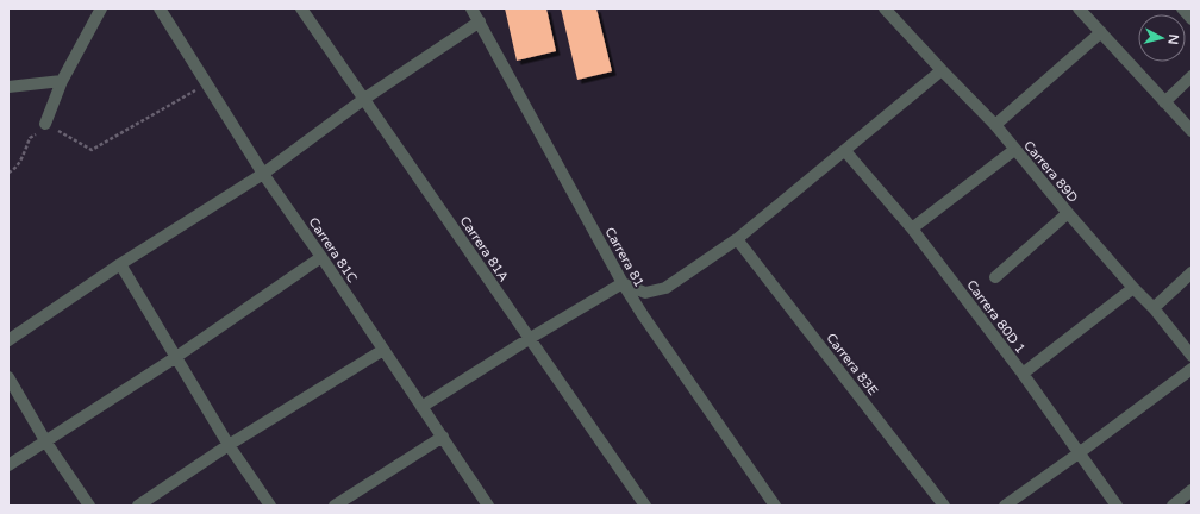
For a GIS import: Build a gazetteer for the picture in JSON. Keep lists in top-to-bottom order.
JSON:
{
  "streets": {
    "street": [
      "Carrera 89D",
      "Carrera 81A",
      "Carrera 81C",
      "Carrera 81",
      "Carrera 80D 1",
      "Carrera 83E"
    ]
  },
  "north": "right"
}
